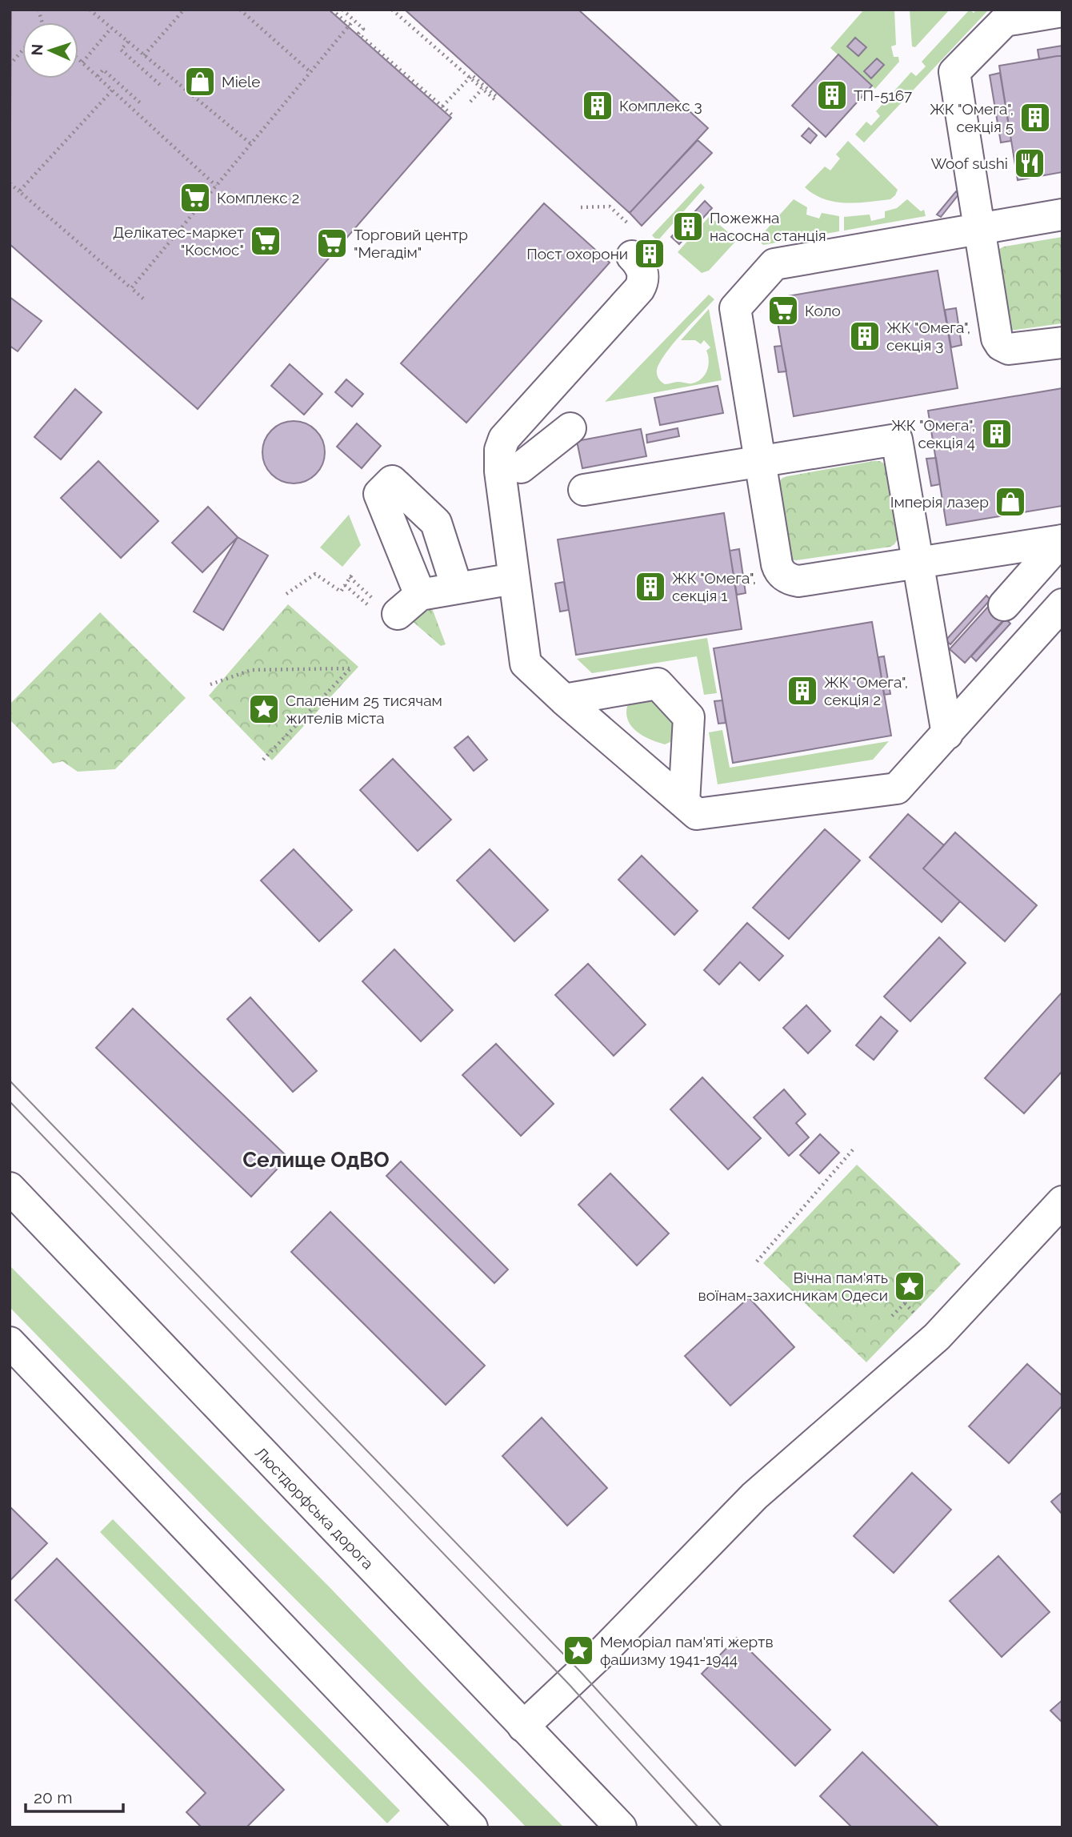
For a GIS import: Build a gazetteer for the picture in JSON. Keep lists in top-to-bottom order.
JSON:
{
  "streets": {
    "street": ["Люстдорфська дорога"]
  },
  "districts": ["Селище ОдВО"],
  "places": {
    "shop": ["Miele", "Імперія лазер"],
    "building": [
      "ТП-5167",
      "Комплекс 3",
      "ЖК \"Омега\", секція 5",
      "Пожежна насосна станція",
      "Пост охорони",
      "ЖК \"Омега\", секція 3",
      "ЖК \"Омега\", секція 4",
      "ЖК \"Омега\", секція 1",
      "ЖК \"Омега\", секція 2"
    ],
    "restaurant": ["Woof sushi"],
    "supermarket": [
      "Комплекс 2",
      "Делікатес-маркет \"Космос\"",
      "Торговий центр \"Мегадім\"",
      "Коло"
    ],
    "place": ["Спаленим 25 тисячам жителів міста", "Вічна пам'ять воїнам-захисникам Одеси", "Меморіал пам'яті жертв фашизму 1941-1944"]
  },
  "scale_bar": "20 m",
  "north": "left"
}
